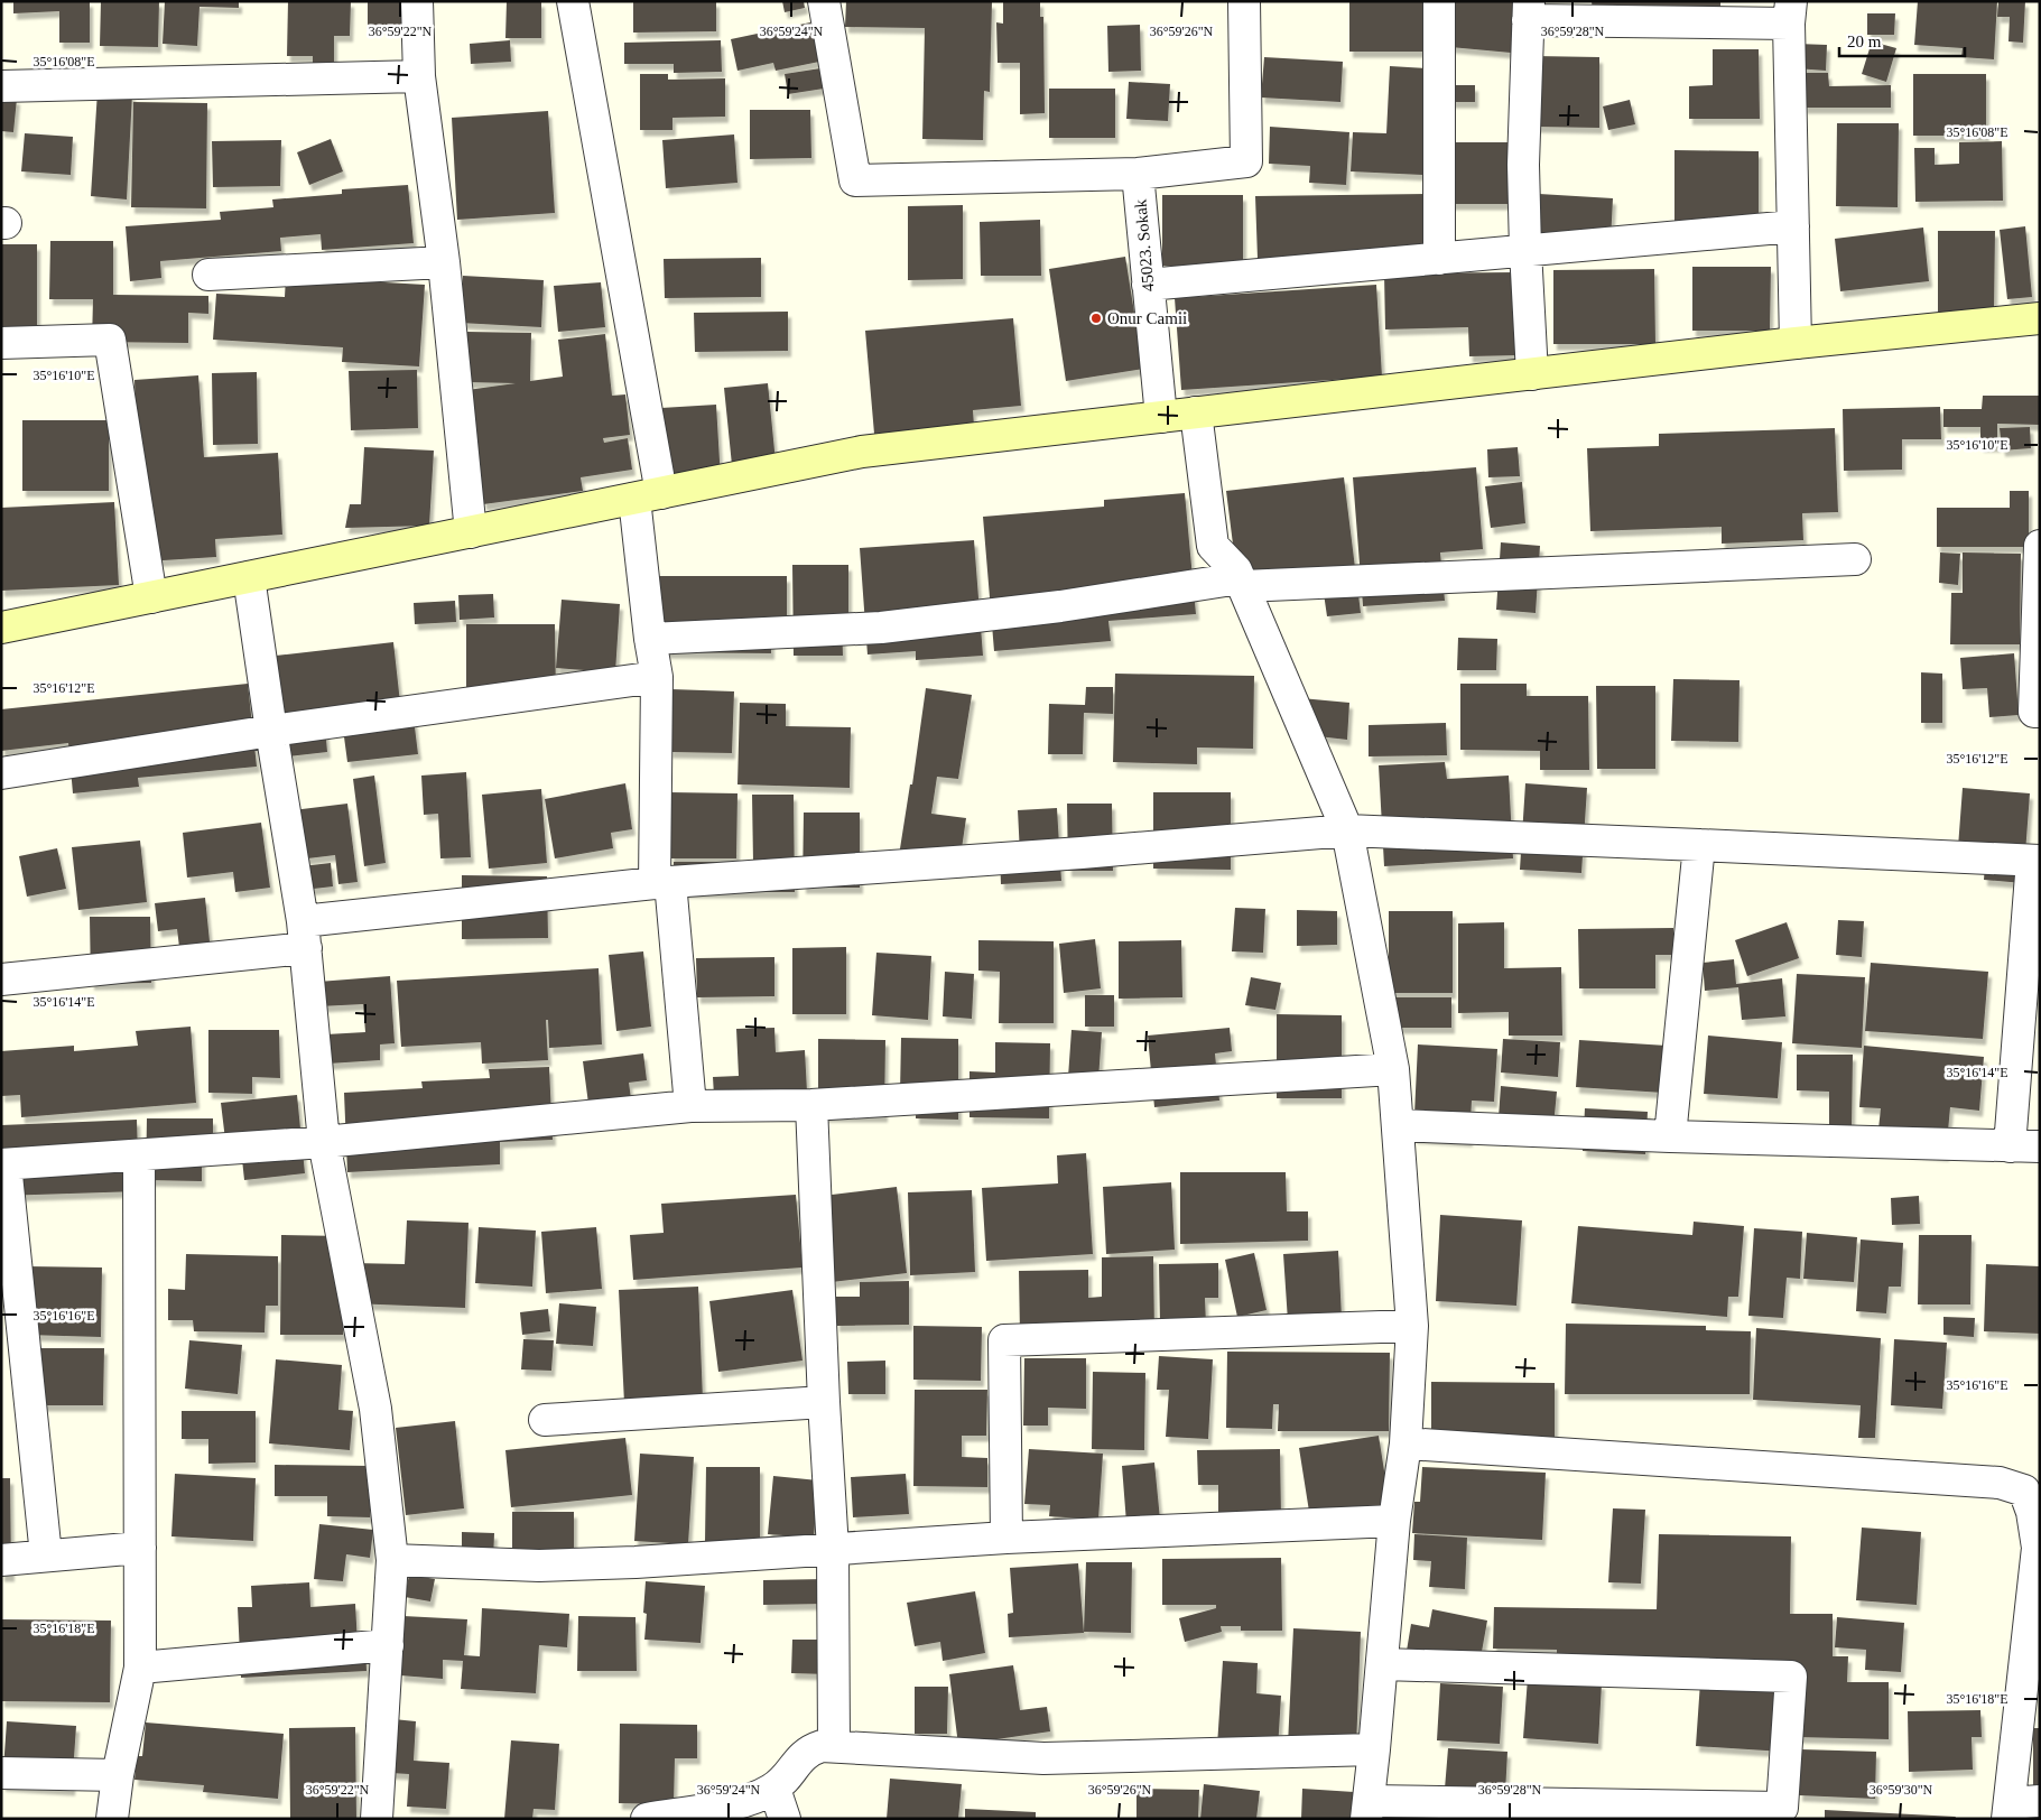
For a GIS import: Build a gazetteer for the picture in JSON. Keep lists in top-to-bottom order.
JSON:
{
  "streets": {
    "street": ["45023. Sokak"]
  },
  "places": ["Onur Camii"],
  "scale_bar": "20 m",
  "coordinates": [
    "36°59'22\"N",
    "36°59'24\"N",
    "36°59'26\"N",
    "36°59'28\"N",
    "35°16'08\"E",
    "35°16'10\"E",
    "35°16'12\"E",
    "35°16'14\"E",
    "35°16'16\"E",
    "35°16'18\"E",
    "36°59'30\"N"
  ]
}
